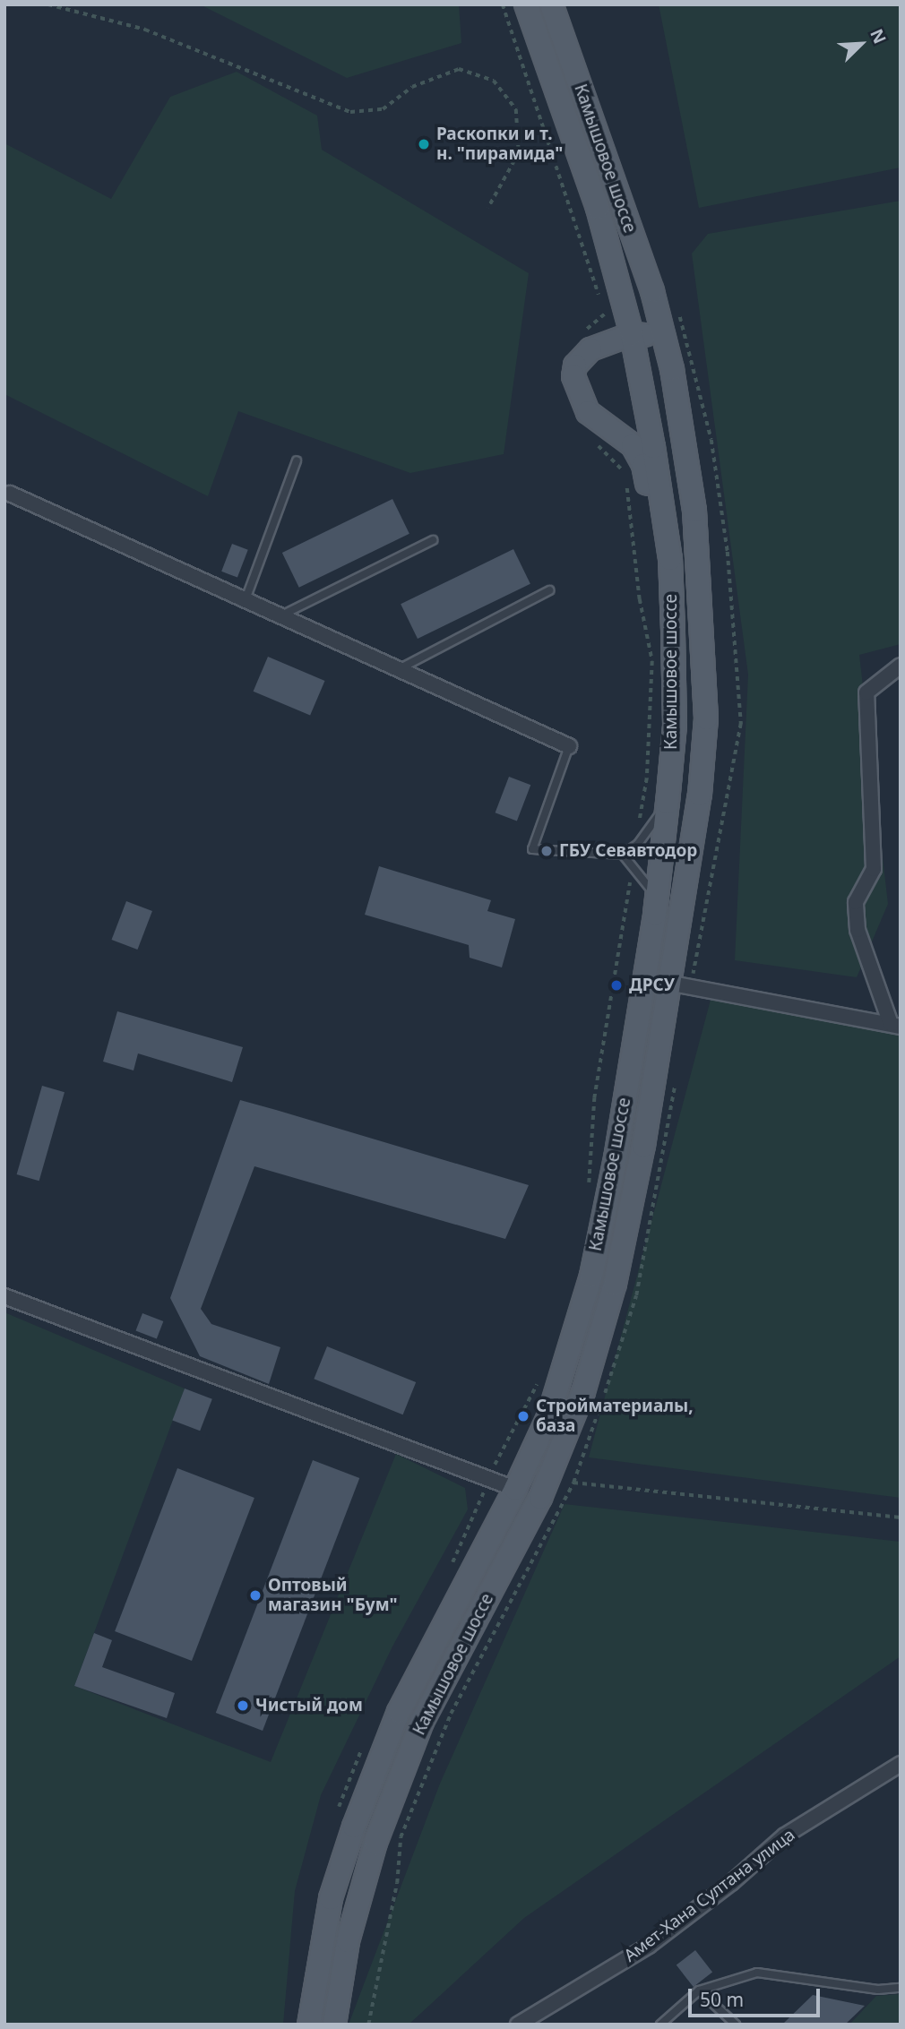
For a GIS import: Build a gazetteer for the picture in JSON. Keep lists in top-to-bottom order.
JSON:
{
  "streets": {
    "main road": ["Камышовое шоссе"],
    "street": ["Амет-Хана Султана улица"]
  },
  "places": [
    "Раскопки и т. н. \"пирамида\"",
    "ГБУ Севавтодор",
    "ДРСУ",
    "Стройматериалы, база",
    "Оптовый магазин \"Бум\"",
    "Чистый дом"
  ],
  "scale_bar": "50 m",
  "north": "top right"
}
